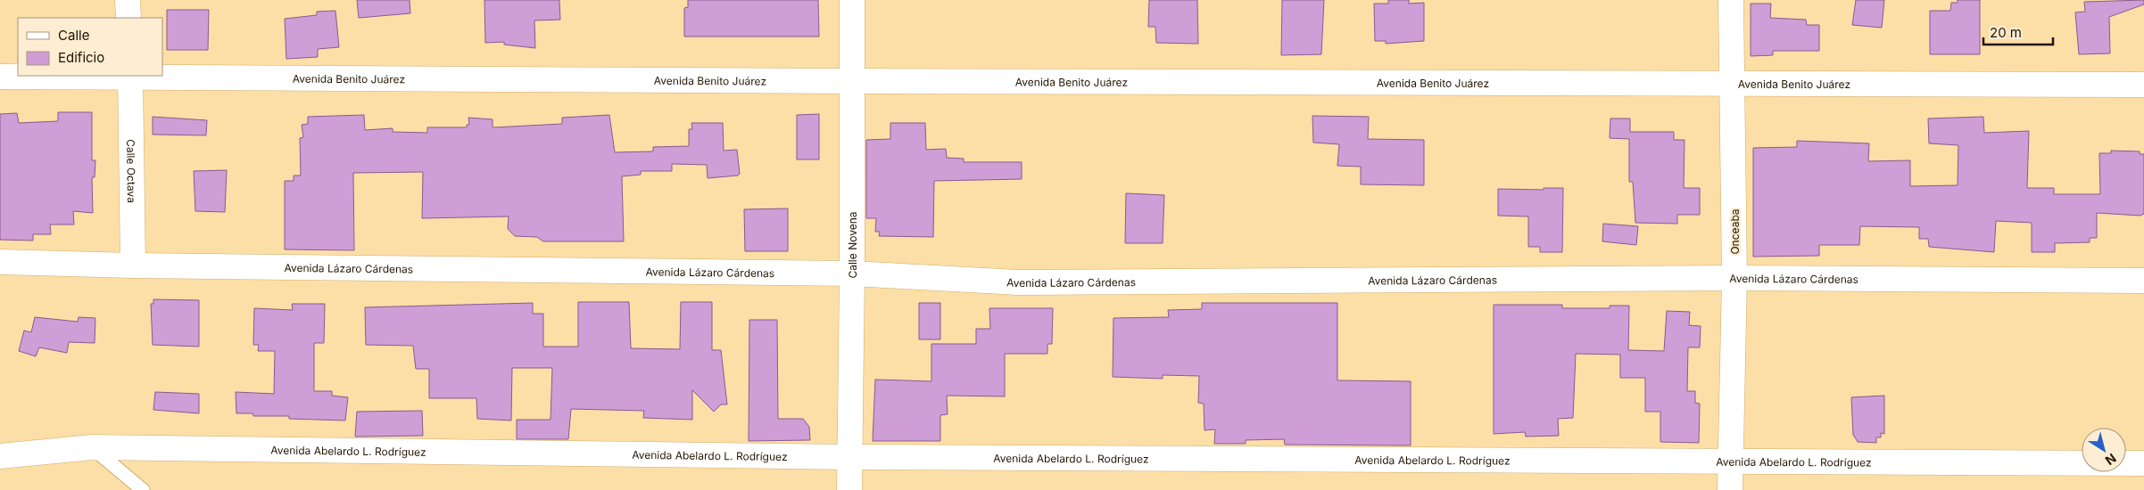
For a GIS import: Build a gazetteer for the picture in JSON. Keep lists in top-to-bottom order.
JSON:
{
  "streets": {
    "street": [
      "Avenida Benito Juárez",
      "Calle Octava",
      "Onceaba",
      "Calle Novena",
      "Avenida Lázaro Cárdenas",
      "Avenida Abelardo L. Rodríguez"
    ]
  },
  "crossings": [
    ["Avenida Benito Juárez", "Calle Octava"],
    ["Avenida Benito Juárez", "Onceaba"],
    ["Avenida Benito Juárez", "Calle Novena"],
    ["Calle Octava", "Avenida Lázaro Cárdenas"],
    ["Onceaba", "Avenida Lázaro Cárdenas"],
    ["Onceaba", "Avenida Abelardo L. Rodríguez"],
    ["Calle Novena", "Avenida Lázaro Cárdenas"],
    ["Calle Novena", "Avenida Abelardo L. Rodríguez"]
  ],
  "legend": ["Calle", "Edificio"],
  "scale_bar": "20 m",
  "north": "bottom right"
}
